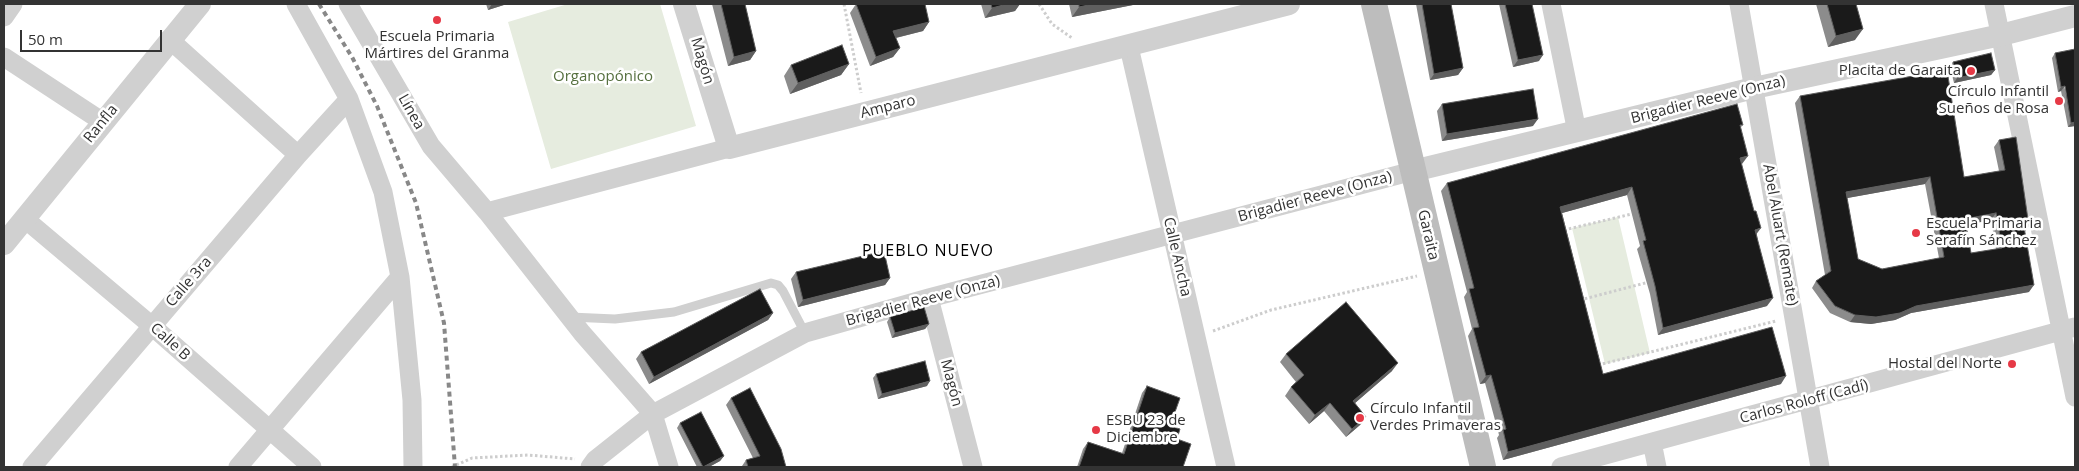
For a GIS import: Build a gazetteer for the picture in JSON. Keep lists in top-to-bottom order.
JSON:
{
  "streets": {
    "main road": ["Garaita"],
    "street": [
      "Magón",
      "Brigadier Reeve (Onza)",
      "Amparo",
      "Línea",
      "Ranfla",
      "Abel Aluart (Remate)",
      "Calle Ancha",
      "Calle 3ra",
      "Calle B",
      "Carlos Roloff (Cadí)"
    ]
  },
  "crossings": [
    ["Magón", "Brigadier Reeve (Onza)"],
    ["Magón", "Amparo"],
    ["Brigadier Reeve (Onza)", "Línea"],
    ["Brigadier Reeve (Onza)", "Garaita"],
    ["Brigadier Reeve (Onza)", "Abel Aluart (Remate)"],
    ["Brigadier Reeve (Onza)", "Calle Ancha"],
    ["Amparo", "Línea"],
    ["Amparo", "Calle Ancha"],
    ["Ranfla", "Calle B"],
    ["Abel Aluart (Remate)", "Carlos Roloff (Cadí)"],
    ["Calle 3ra", "Calle B"]
  ],
  "districts": ["PUEBLO NUEVO"],
  "parks": ["Organopónico"],
  "places": [
    "Escuela Primaria Mártires del Granma",
    "Placita de Garaita",
    "Círculo Infantil Sueños de Rosa",
    "Escuela Primaria Serafín Sánchez",
    "Hostal del Norte",
    "Círculo Infantil Verdes Primaveras",
    "ESBU 23 de Diciembre"
  ],
  "scale_bar": "50 m"
}
